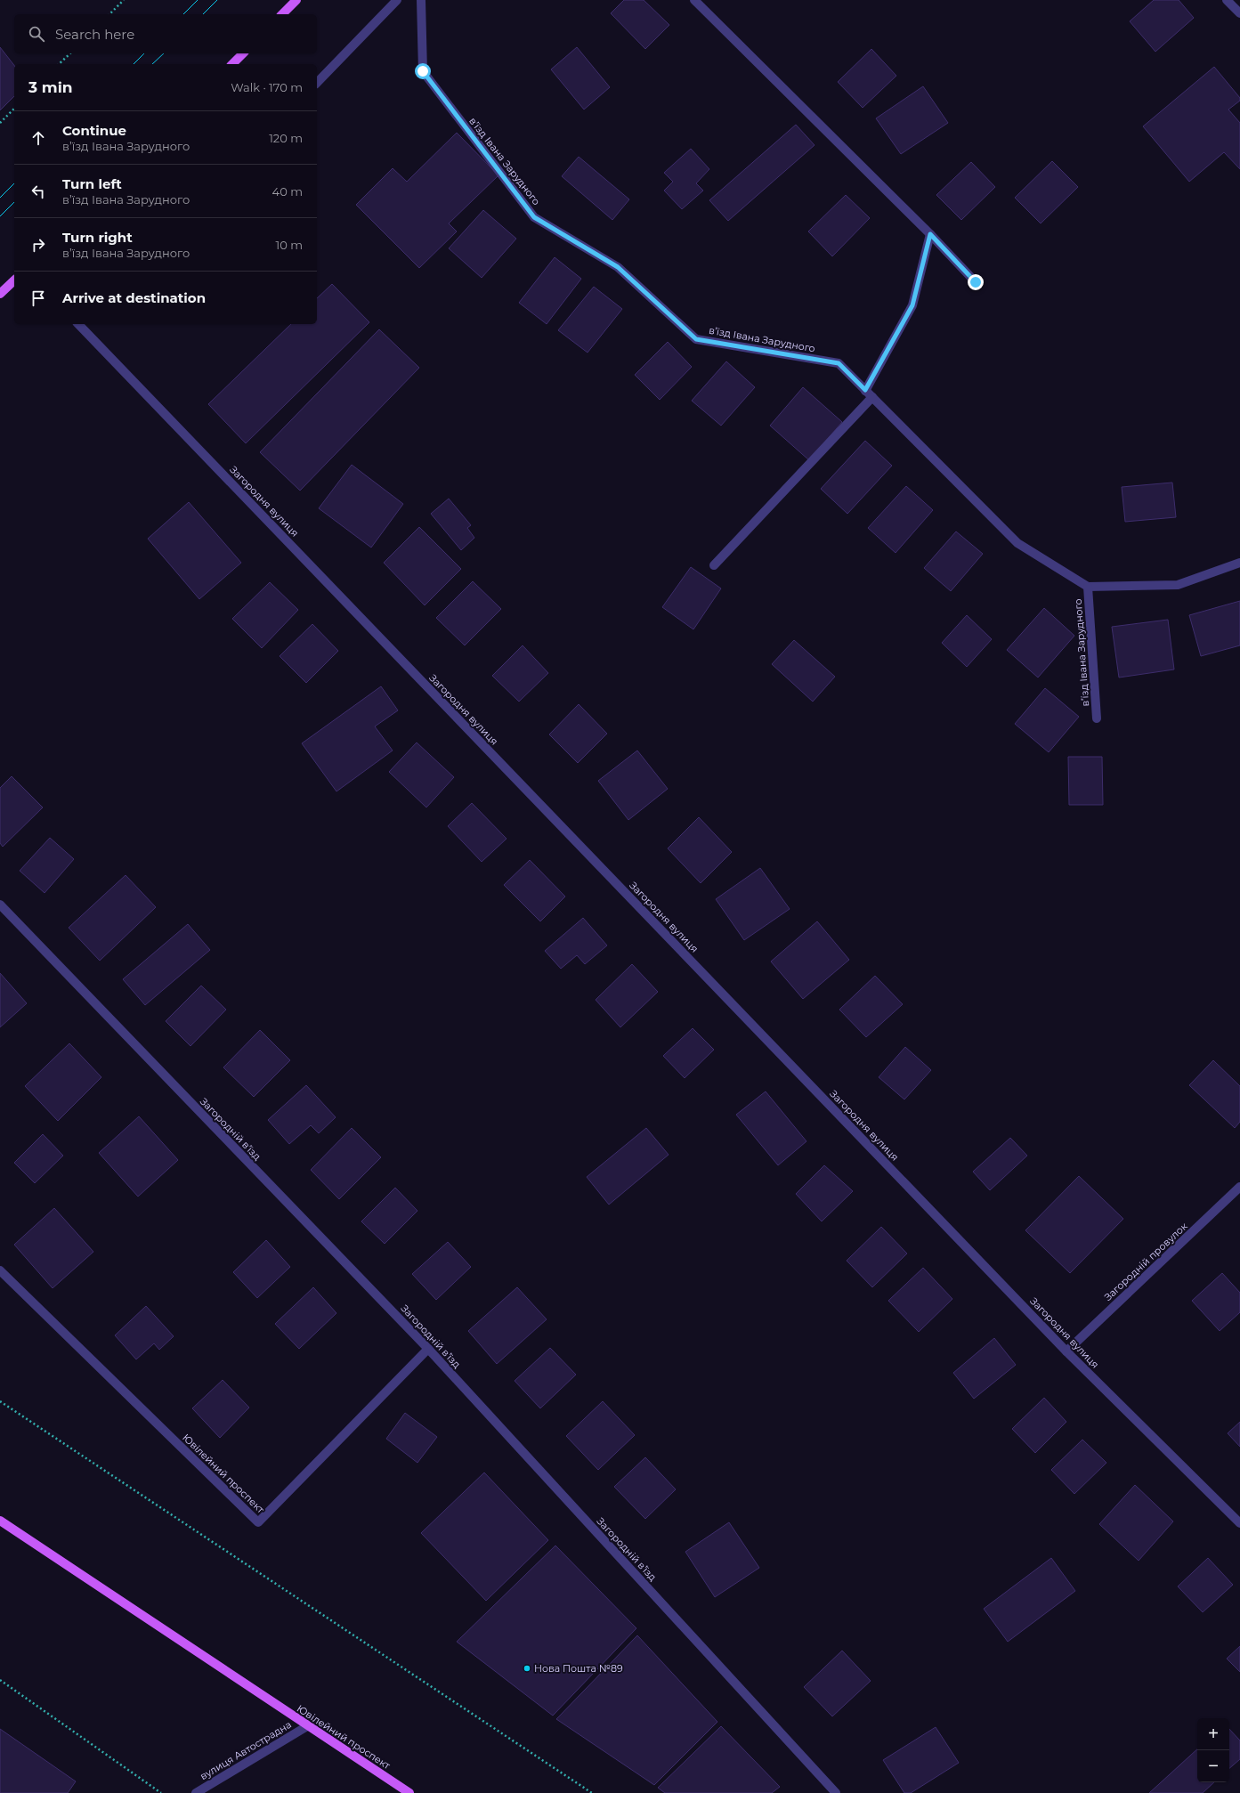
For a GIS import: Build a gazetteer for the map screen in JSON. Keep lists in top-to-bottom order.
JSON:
{
  "streets": {
    "main road": ["Ювілейний проспект"],
    "street": [
      "в’їзд Івана Зарудного",
      "Загородня вулиця",
      "Загородній вʼїзд",
      "Загородній провулок",
      "вулиця Автострадна"
    ]
  },
  "crossings": [
    ["Загородня вулиця", "Загородній провулок"],
    ["Загородній вʼїзд", "Ювілейний проспект"],
    ["Ювілейний проспект", "вулиця Автострадна"]
  ],
  "places": ["Нова Пошта №89"],
  "page": {
    "search": "Search here",
    "heading": ["3 min", "Walk · 170 m"],
    "list": [
      ["Continue", "в’їзд Івана Зарудного", "120 m"],
      ["Turn left", "в’їзд Івана Зарудного", "40 m"],
      ["Turn right", "в’їзд Івана Зарудного", "10 m"],
      "Arrive at destination"
    ],
    "map_buttons": ["+", "−"]
  }
}
